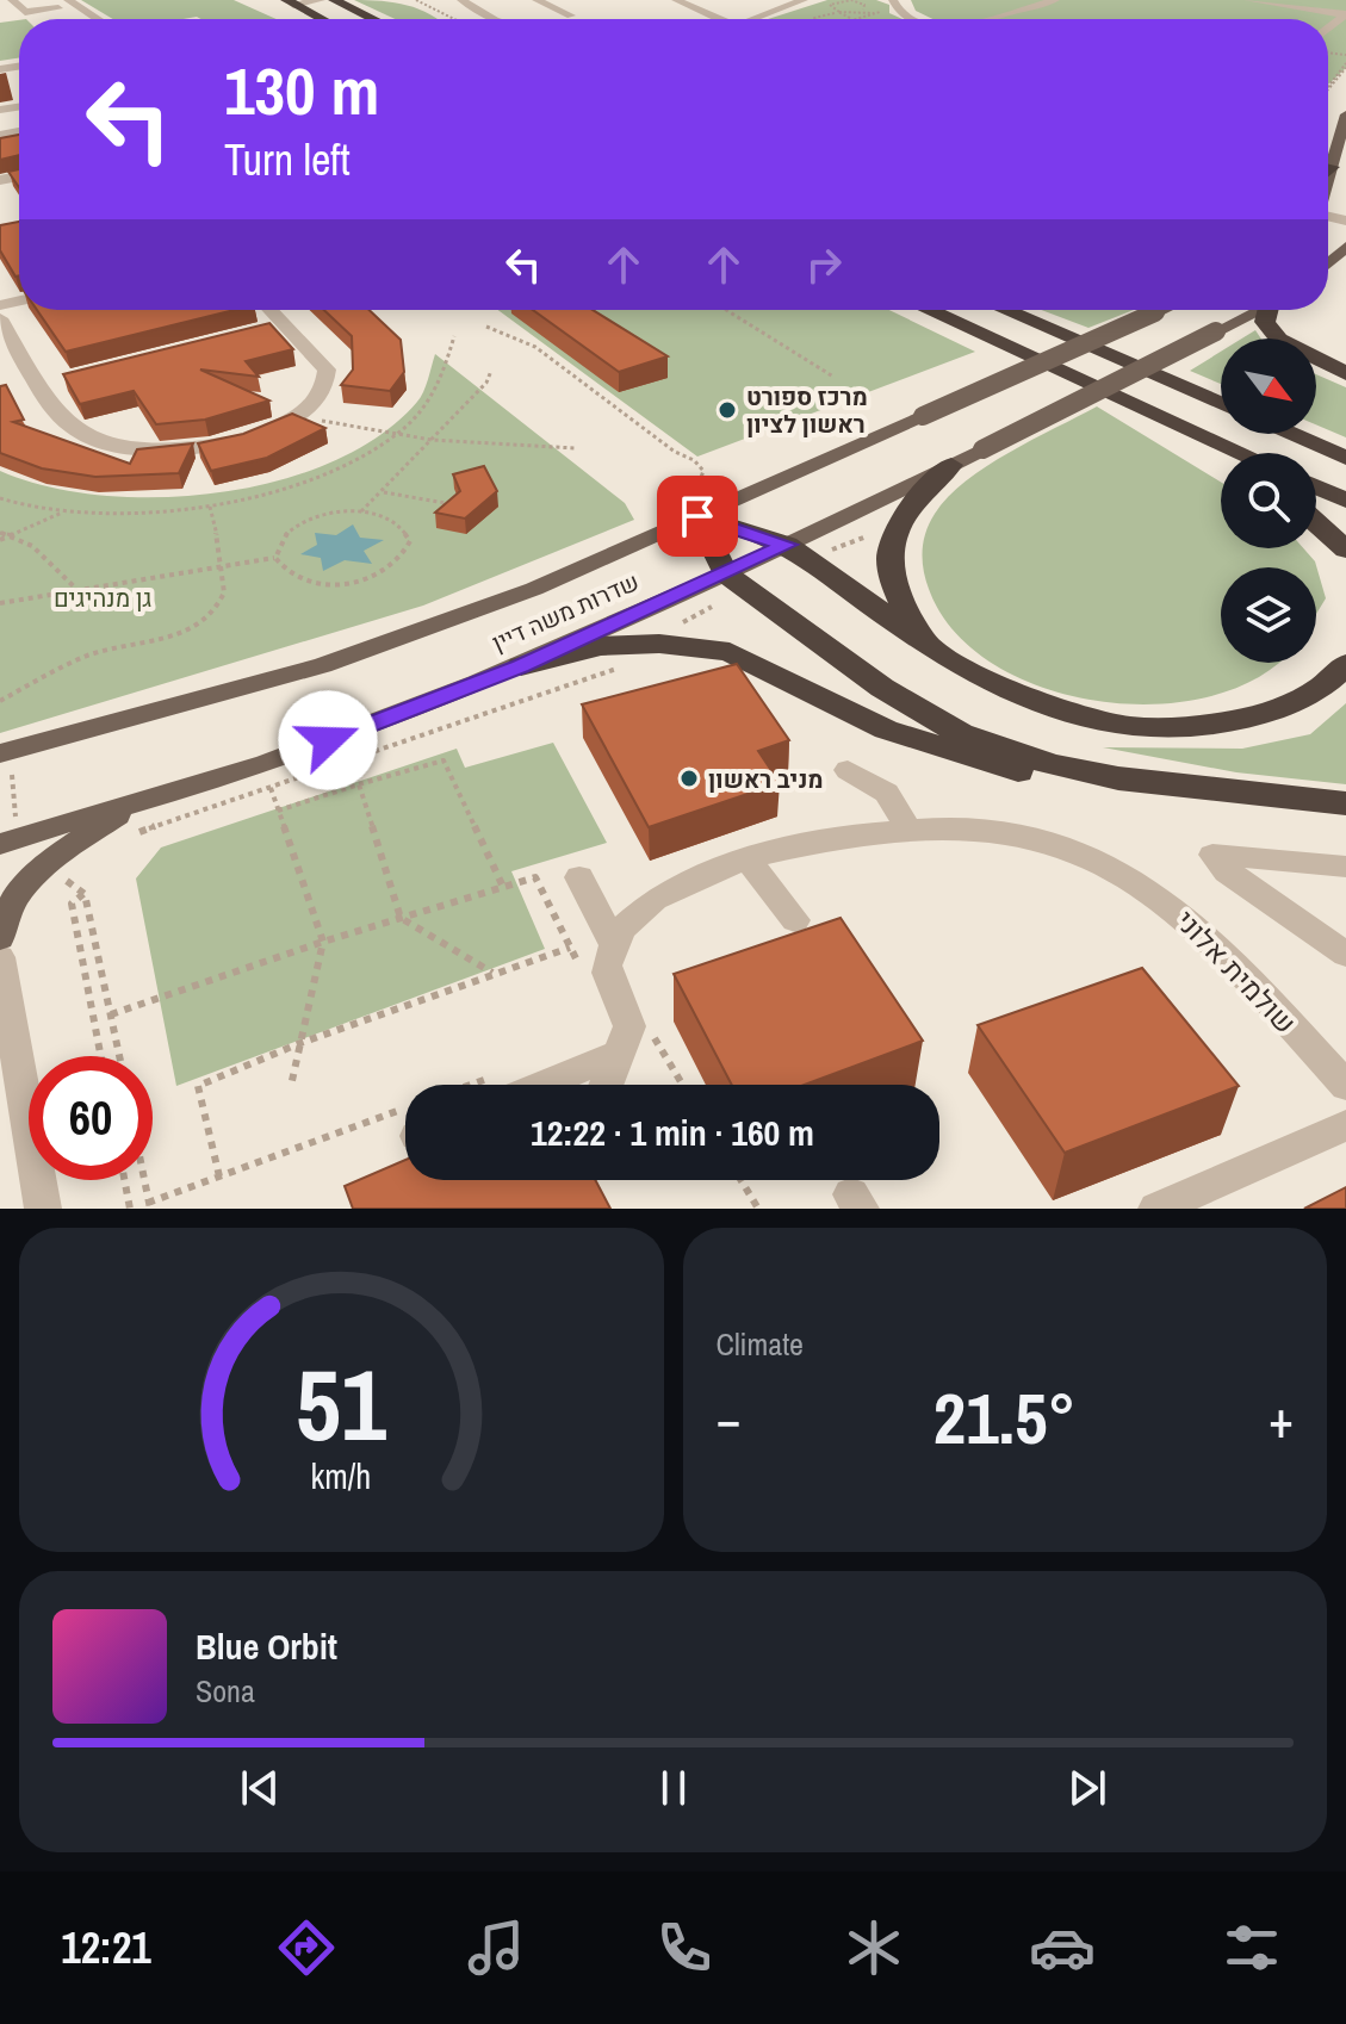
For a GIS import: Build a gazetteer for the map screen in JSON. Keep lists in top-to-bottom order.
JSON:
{
  "streets": {
    "main road": ["שדרות משה דיין"],
    "street": ["שולמית אלוני"]
  },
  "parks": ["גן מנהיגים"],
  "places": ["מרכז ספורט ראשון לציון", "מניב ראשון"],
  "north": "bottom right",
  "page": {
    "turn": ["130 m", "Turn left"],
    "limit": "60",
    "trip": "12:22 · 1 min · 160 m",
    "tile": "Climate",
    "heat": ["−", "21.5°", "+"],
    "song": ["Blue Orbit", "Sona"],
    "tabs": "12:21",
    "gauge": ["51", "km/h"]
  }
}
